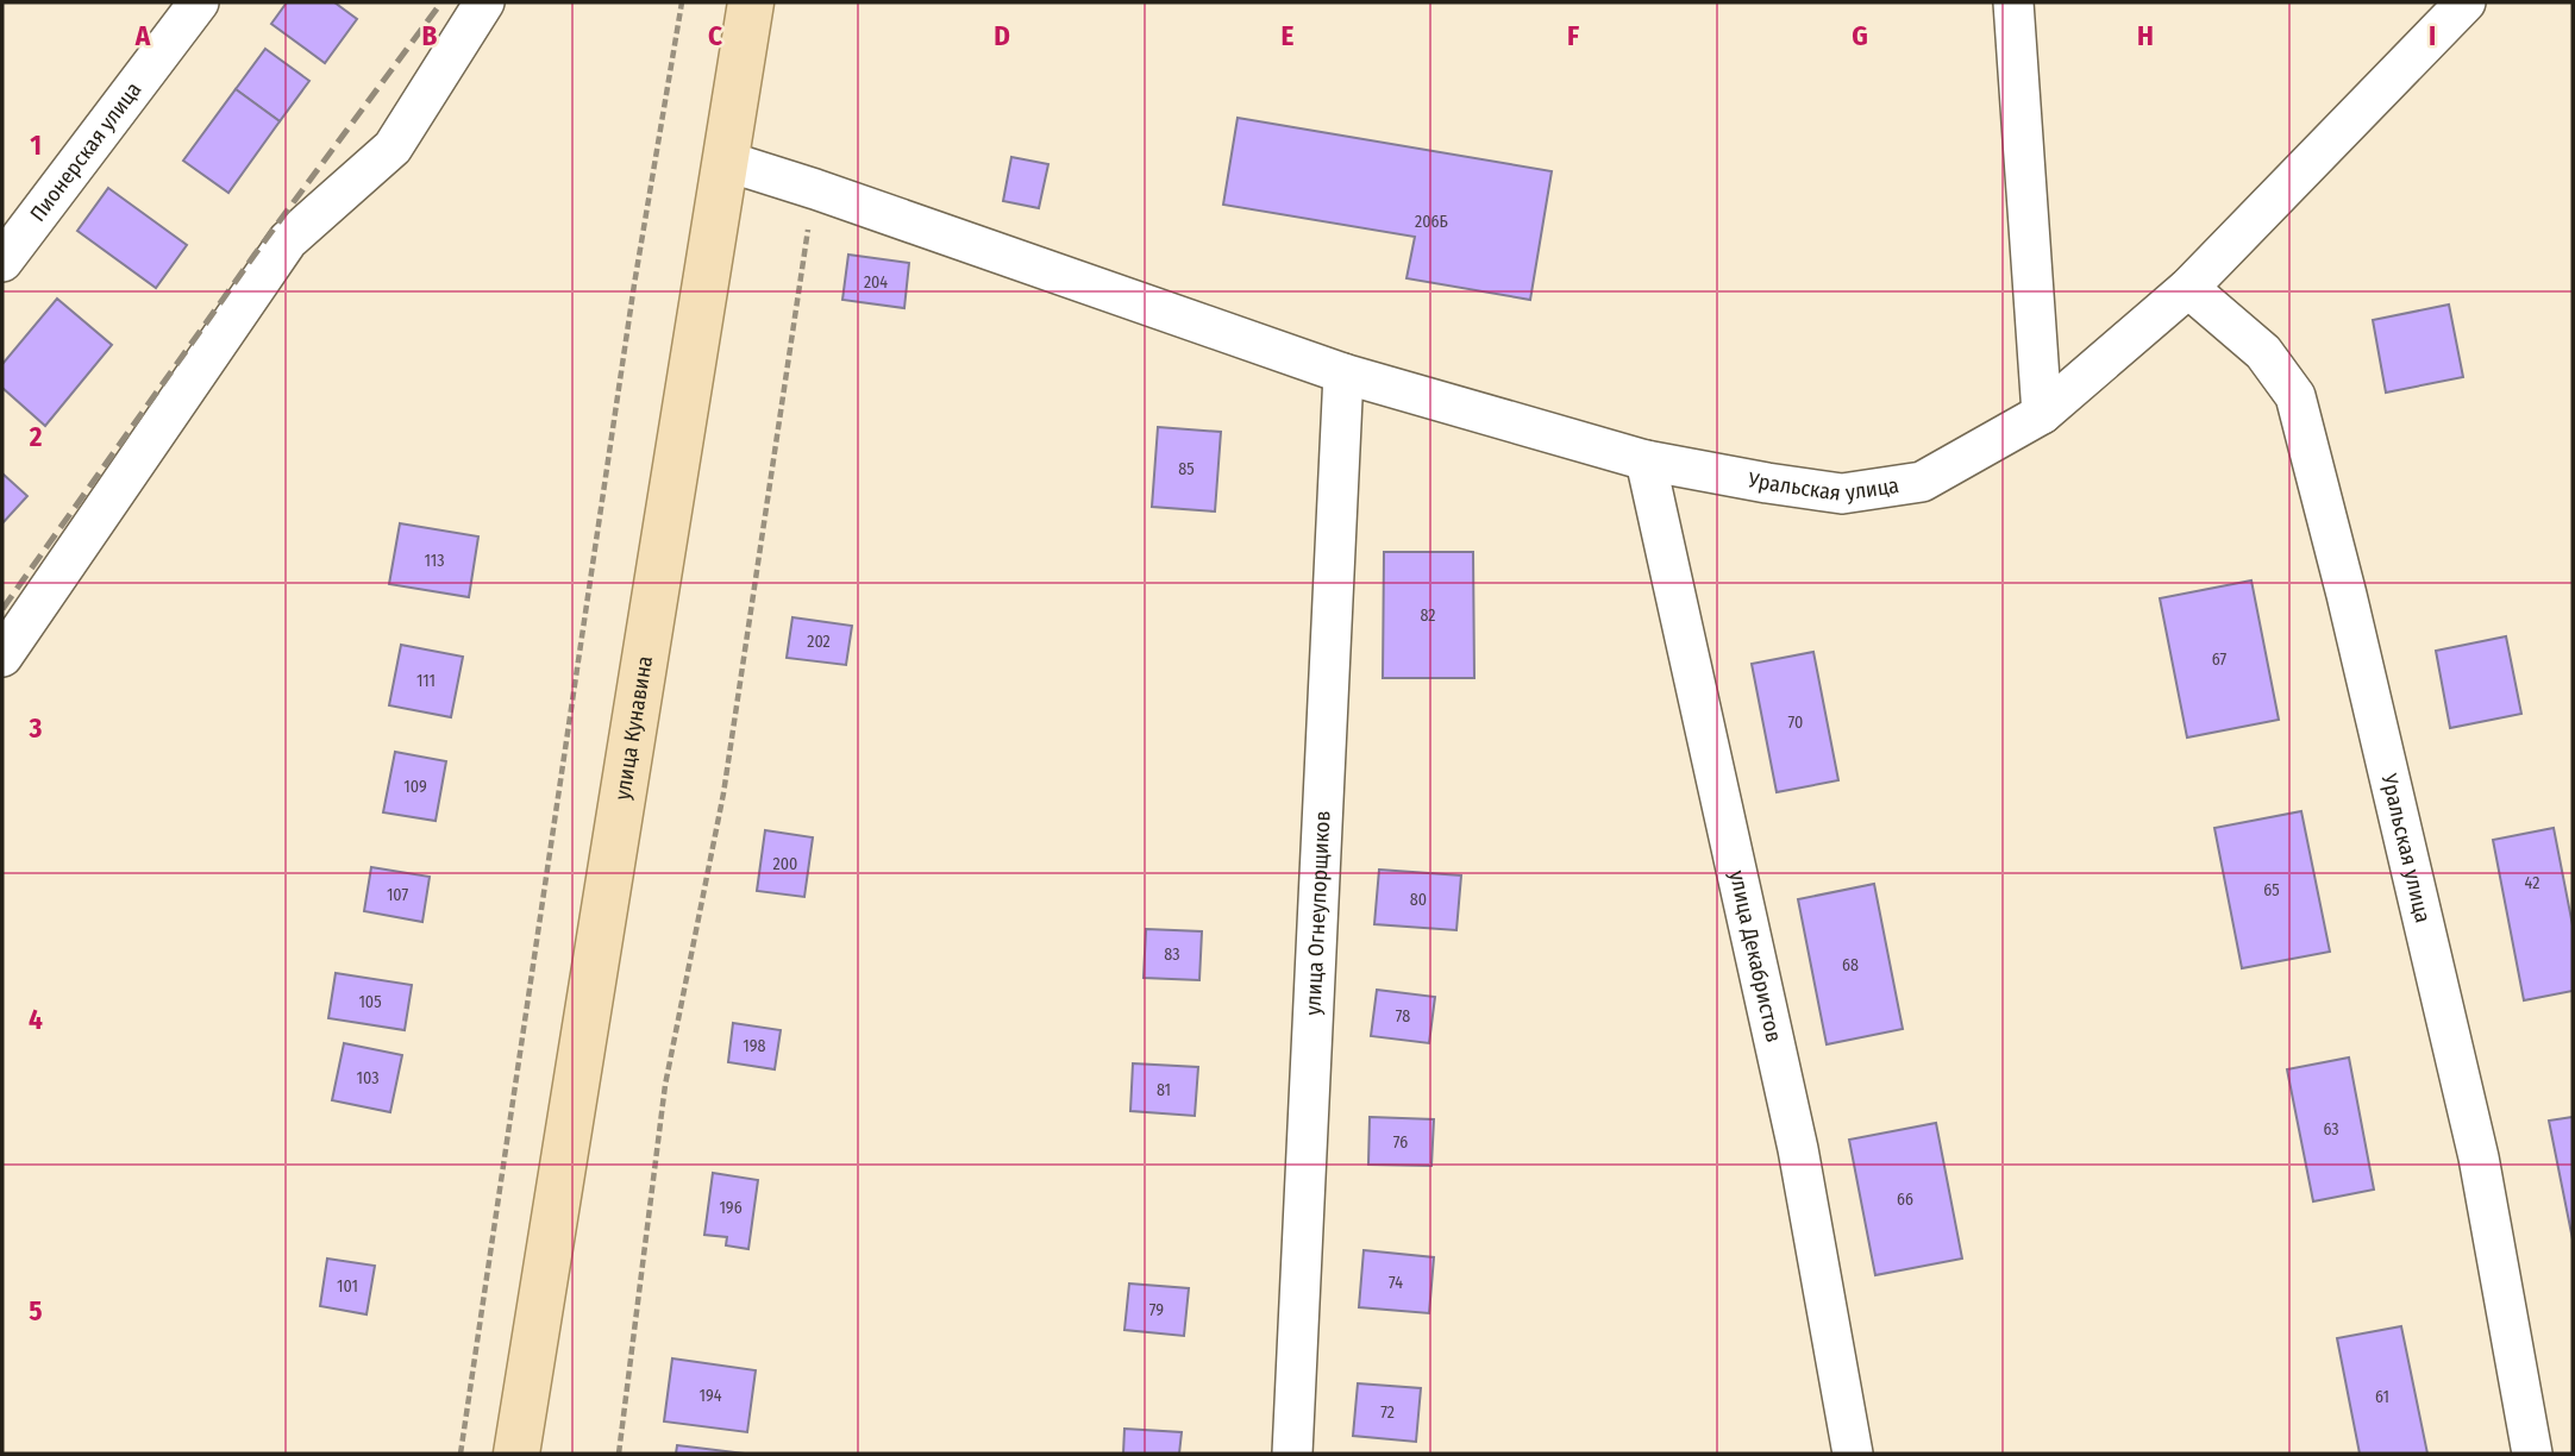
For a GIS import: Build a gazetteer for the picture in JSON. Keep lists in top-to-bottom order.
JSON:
{
  "streets": {
    "main road": ["улица Кунавина"],
    "street": [
      "Пионерская улица",
      "Уральская улица",
      "улица Огнеупорщиков",
      "улица Декабристов"
    ]
  },
  "crossings": [
    ["Уральская улица", "улица Кунавина"],
    ["Уральская улица", "улица Огнеупорщиков"],
    ["Уральская улица", "улица Декабристов"]
  ],
  "house_numbers": [
    "206Б",
    "204",
    "85",
    "113",
    "82",
    "202",
    "67",
    "111",
    "70",
    "109",
    "200",
    "42",
    "65",
    "107",
    "80",
    "83",
    "68",
    "105",
    "78",
    "198",
    "103",
    "81",
    "63",
    "76",
    "66",
    "196",
    "74",
    "101",
    "79",
    "194",
    "61",
    "72"
  ],
  "grid": {
    "columns": [
      "A",
      "B",
      "C",
      "D",
      "E",
      "F",
      "G",
      "H",
      "I"
    ],
    "rows": [
      "1",
      "2",
      "3",
      "4",
      "5"
    ]
  }
}
